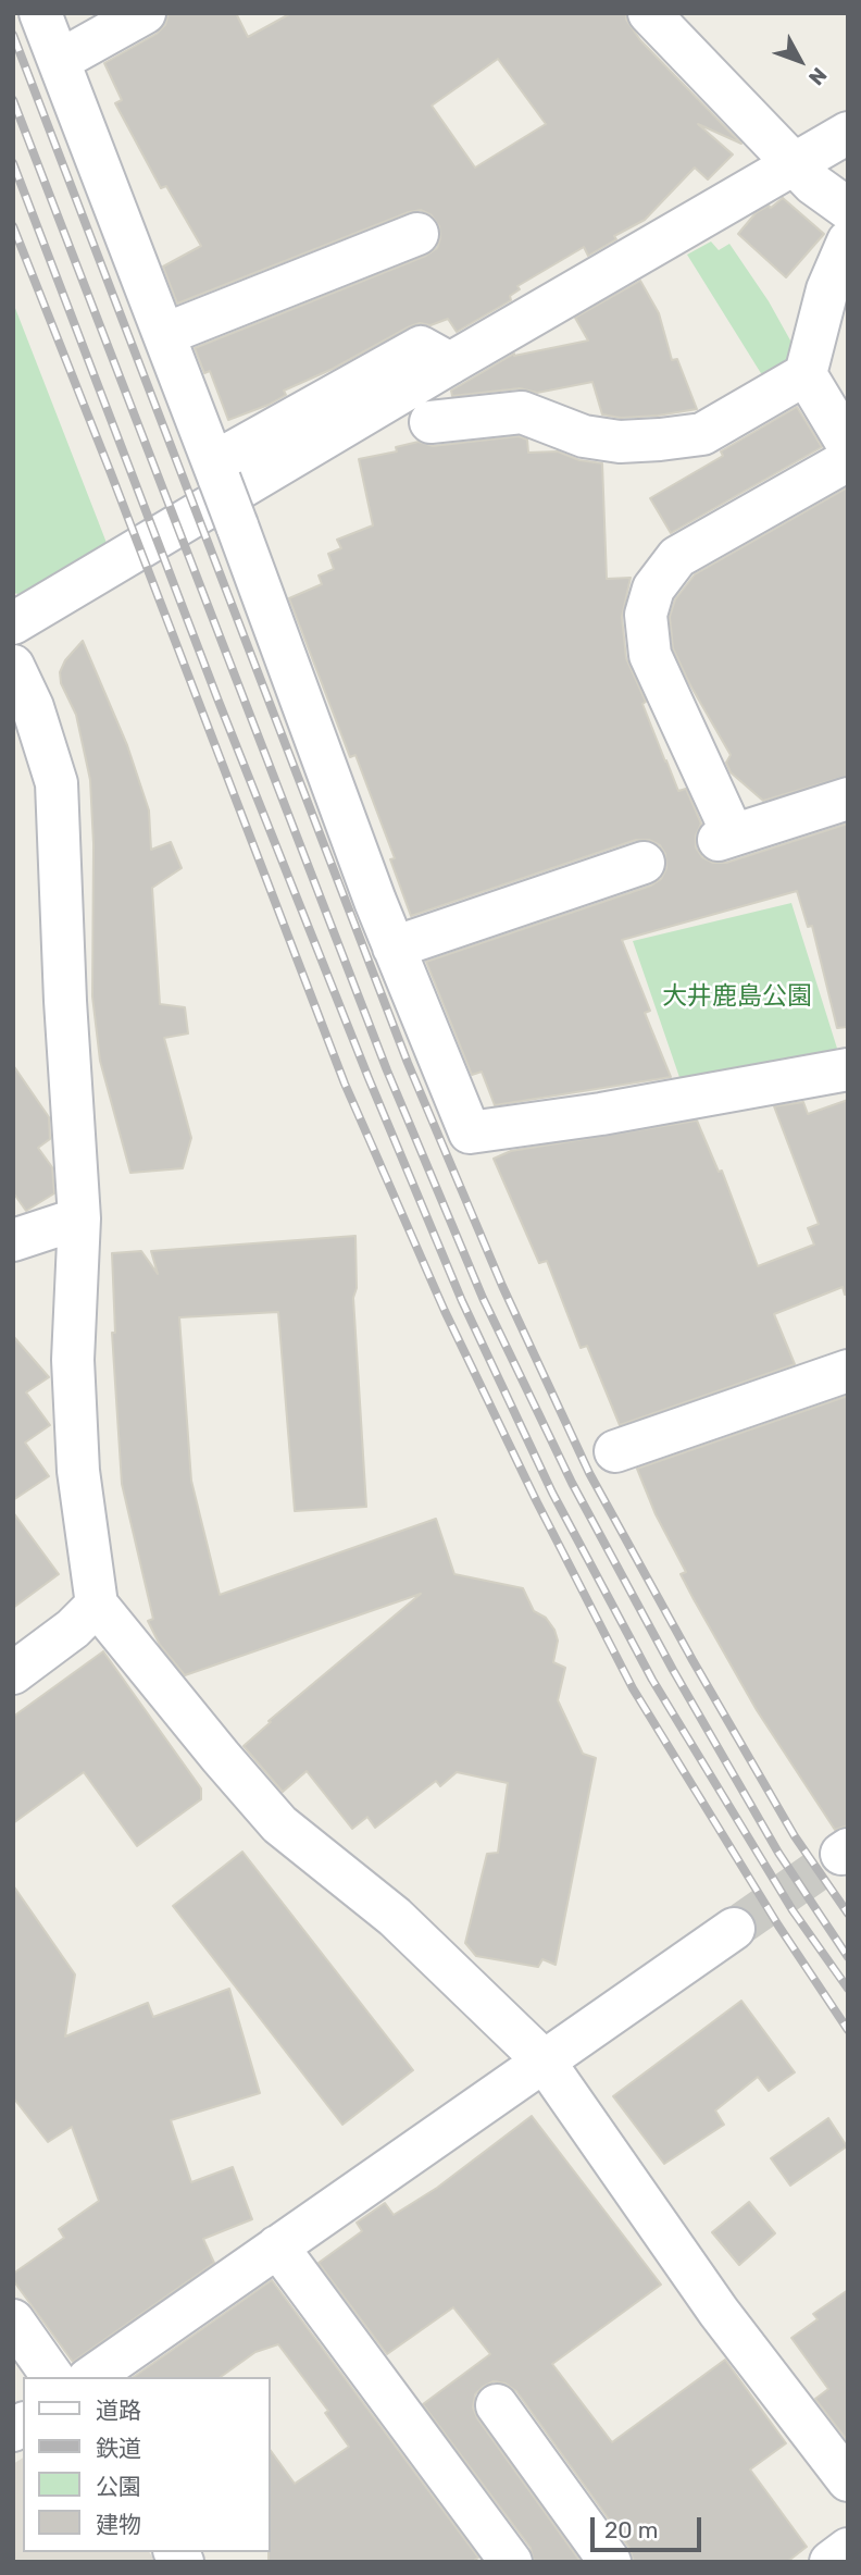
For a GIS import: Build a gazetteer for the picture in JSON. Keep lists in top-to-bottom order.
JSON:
{
  "parks": ["大井鹿島公園"],
  "legend": [
    "道路",
    "鉄道",
    "公園",
    "建物"
  ],
  "scale_bar": "20 m",
  "north": "bottom right"
}
